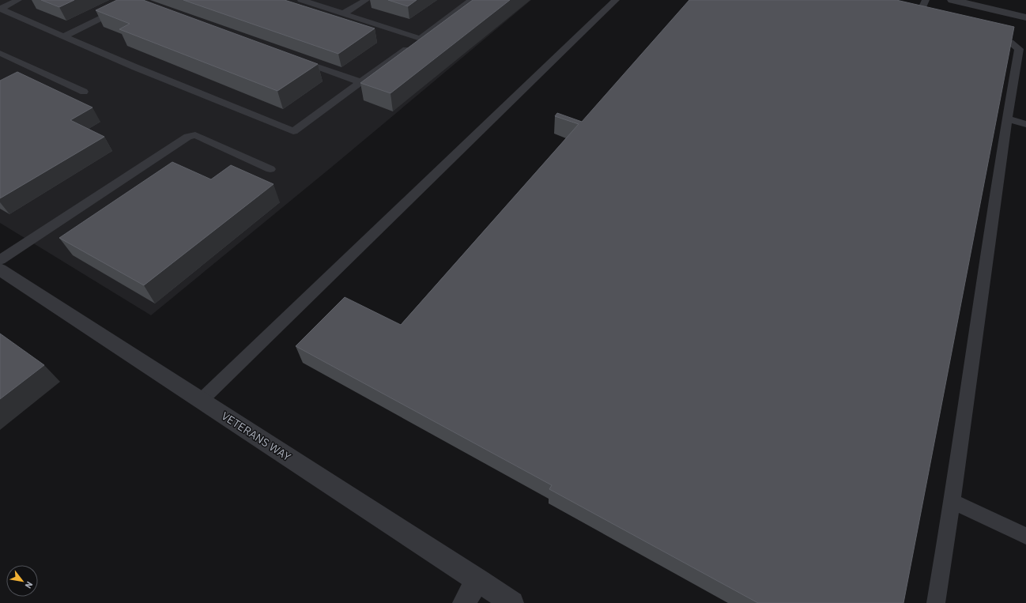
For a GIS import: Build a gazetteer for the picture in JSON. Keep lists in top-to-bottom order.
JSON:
{
  "streets": {
    "street": ["VETERANS WAY"]
  },
  "north": "bottom right"
}
